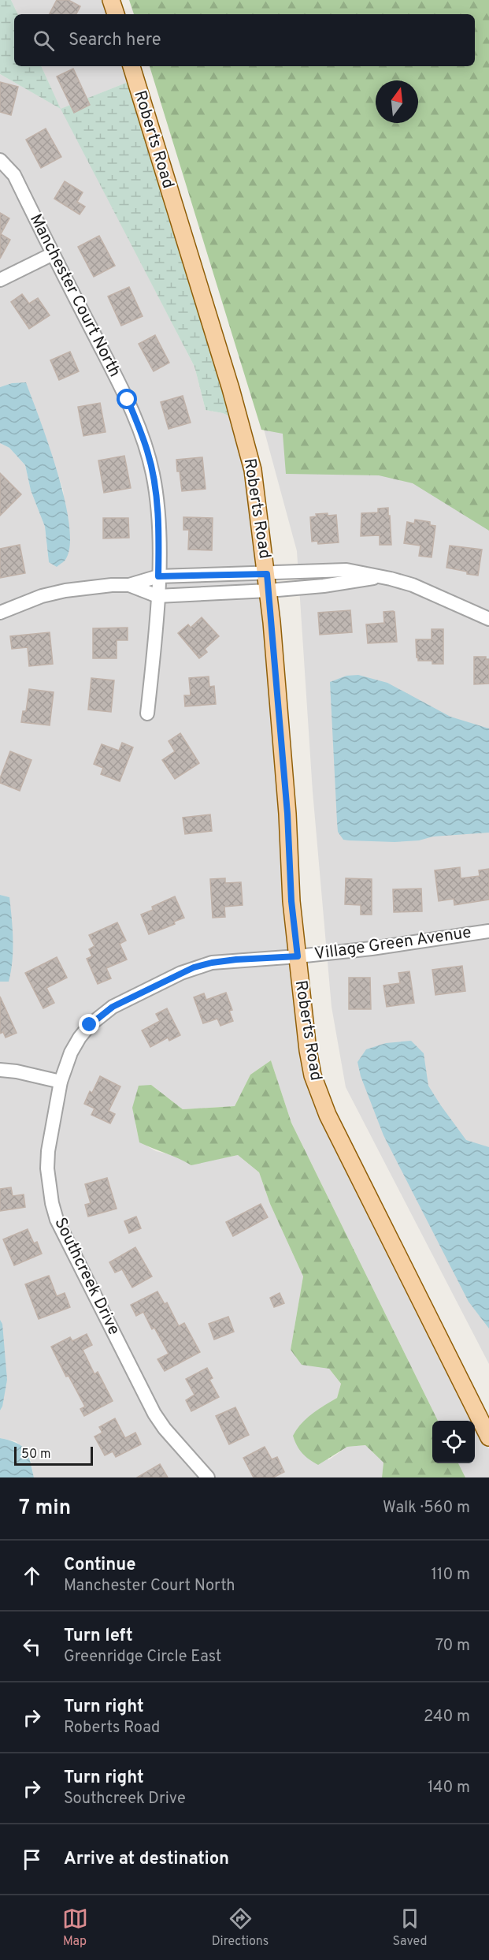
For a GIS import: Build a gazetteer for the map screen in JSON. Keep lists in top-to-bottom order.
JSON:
{
  "streets": {
    "main road": ["Roberts Road"],
    "street": ["Manchester Court North", "Village Green Avenue", "Southcreek Drive"]
  },
  "crossings": [
    ["Roberts Road", "Village Green Avenue"],
    ["Roberts Road", "Southcreek Drive"],
    ["Village Green Avenue", "Southcreek Drive"]
  ],
  "scale_bar": "50 m",
  "north": "top",
  "page": {
    "search": "Search here",
    "scale": "50 m",
    "heading": ["7 min", "Walk · 560 m"],
    "list": [
      ["Continue", "Manchester Court North", "110 m"],
      ["Turn left", "Greenridge Circle East", "70 m"],
      ["Turn right", "Roberts Road", "240 m"],
      ["Turn right", "Southcreek Drive", "140 m"],
      "Arrive at destination"
    ],
    "nav": ["Map", "Directions", "Saved"]
  }
}
